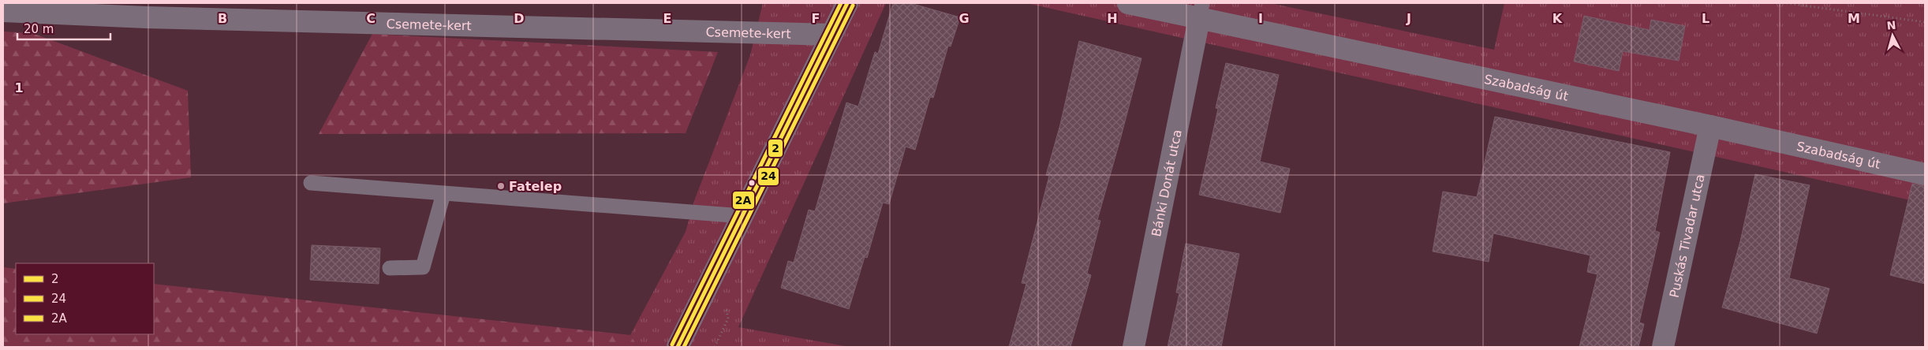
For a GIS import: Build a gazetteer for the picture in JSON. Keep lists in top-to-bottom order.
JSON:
{
  "streets": {
    "street": [
      "Csemete-kert",
      "Szabadság út",
      "Bánki Donát utca",
      "Puskás Tivadar utca"
    ]
  },
  "crossings": [
    ["Szabadság út", "Bánki Donát utca"],
    ["Szabadság út", "Puskás Tivadar utca"]
  ],
  "places": ["Fatelep"],
  "lines": ["transit line 2", "transit line 2A", "transit line 24"],
  "legend": ["2", "24", "2A"],
  "scale_bar": "20 m",
  "north": "top",
  "grid": {
    "columns": [
      "B",
      "C",
      "D",
      "E",
      "F",
      "G",
      "H",
      "I",
      "J",
      "K",
      "L",
      "M"
    ],
    "rows": ["1"]
  }
}
